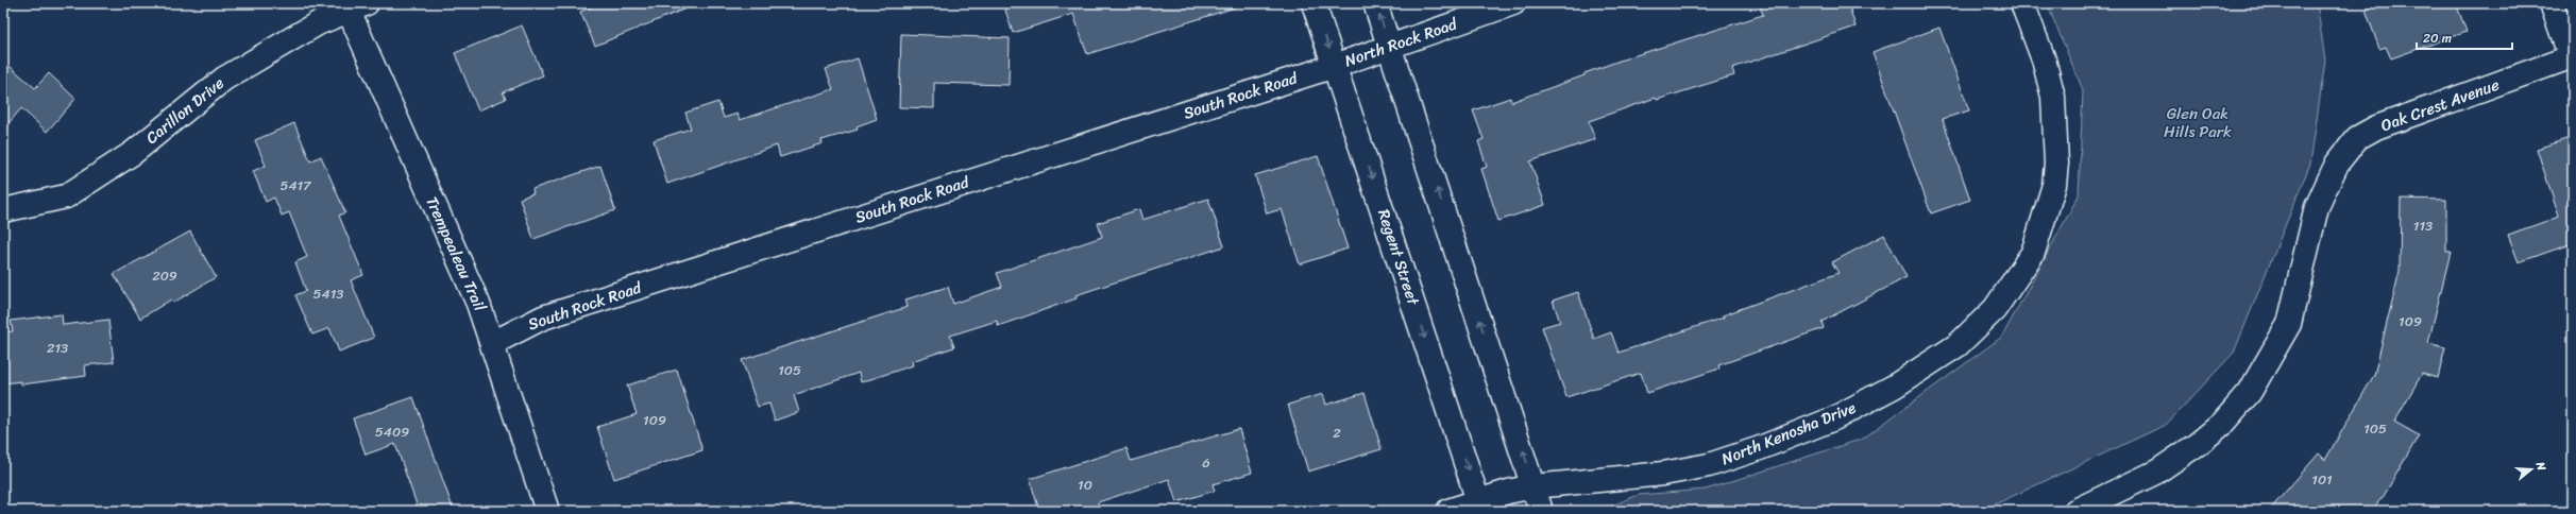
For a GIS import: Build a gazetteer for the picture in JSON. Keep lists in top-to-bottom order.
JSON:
{
  "streets": {
    "street": [
      "North Rock Road",
      "South Rock Road",
      "Oak Crest Avenue",
      "Carillon Drive",
      "Trempealeau Trail",
      "Regent Street",
      "North Kenosha Drive"
    ]
  },
  "crossings": [
    ["North Rock Road", "South Rock Road"],
    ["North Rock Road", "Regent Street"],
    ["South Rock Road", "Trempealeau Trail"],
    ["South Rock Road", "Regent Street"],
    ["Carillon Drive", "Trempealeau Trail"],
    ["Regent Street", "North Kenosha Drive"]
  ],
  "parks": ["Glen Oak Hills Park"],
  "house_numbers": [
    "5417",
    "113",
    "209",
    "5413",
    "109",
    "213",
    "105",
    "109",
    "105",
    "5409",
    "2",
    "6",
    "101",
    "10"
  ],
  "scale_bar": "20 m",
  "north": "right"
}
